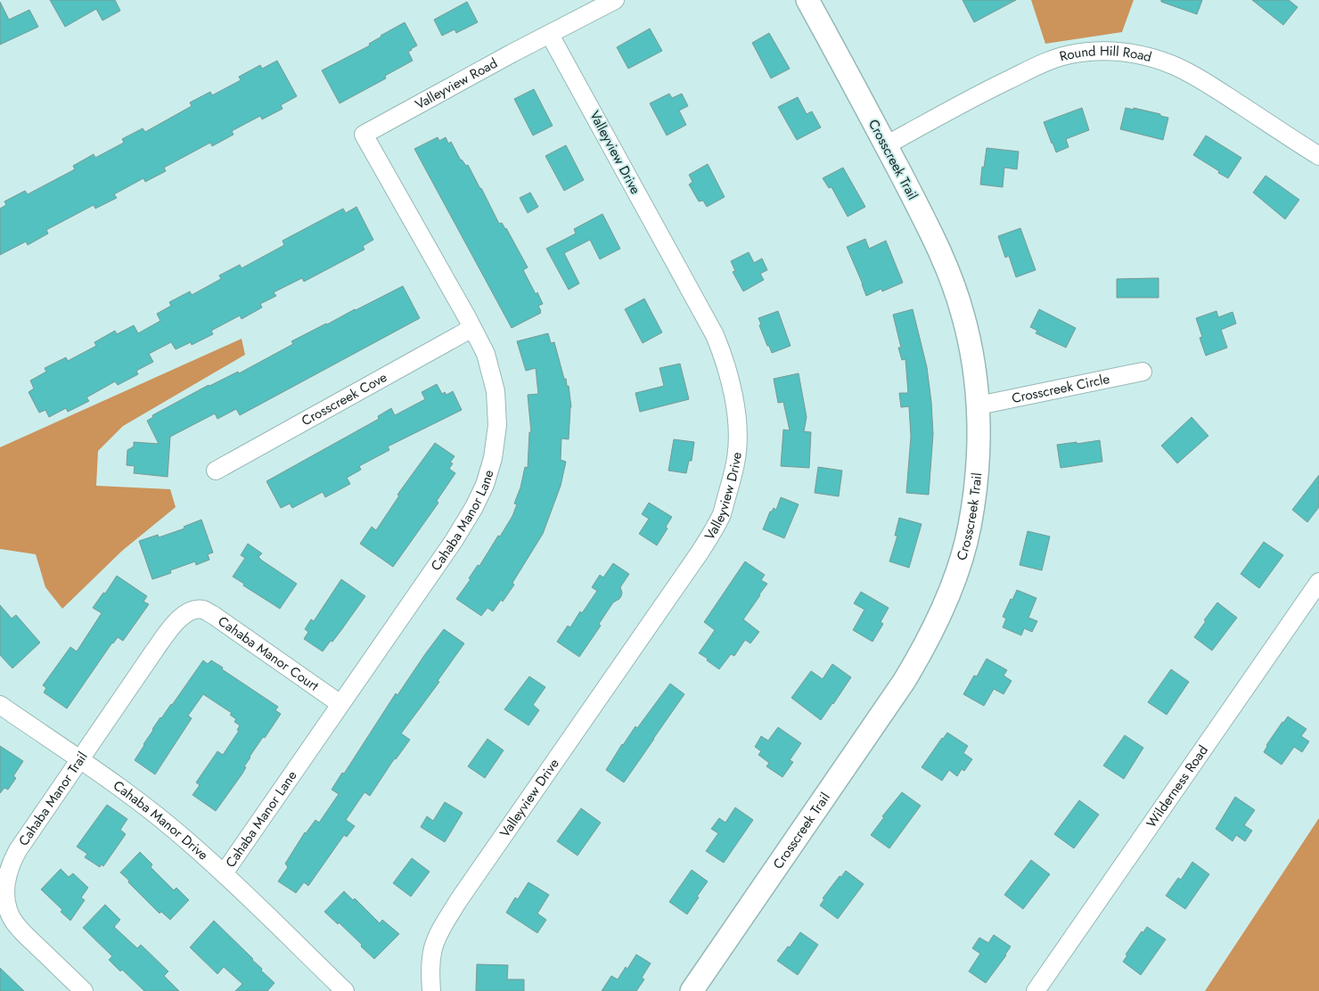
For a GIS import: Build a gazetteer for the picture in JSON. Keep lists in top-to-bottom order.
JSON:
{
  "streets": {
    "street": [
      "Round Hill Road",
      "Valleyview Road",
      "Valleyview Drive",
      "Crosscreek Trail",
      "Crosscreek Circle",
      "Crosscreek Cove",
      "Cahaba Manor Lane",
      "Cahaba Manor Court",
      "Wilderness Road",
      "Cahaba Manor Trail",
      "Cahaba Manor Drive"
    ]
  },
  "crossings": [
    ["Round Hill Road", "Crosscreek Trail"],
    ["Valleyview Road", "Valleyview Drive"],
    ["Valleyview Road", "Cahaba Manor Lane"],
    ["Crosscreek Trail", "Crosscreek Circle"],
    ["Crosscreek Cove", "Cahaba Manor Lane"],
    ["Cahaba Manor Lane", "Cahaba Manor Court"],
    ["Cahaba Manor Lane", "Cahaba Manor Drive"],
    ["Cahaba Manor Court", "Cahaba Manor Trail"],
    ["Cahaba Manor Trail", "Cahaba Manor Drive"]
  ]
}
